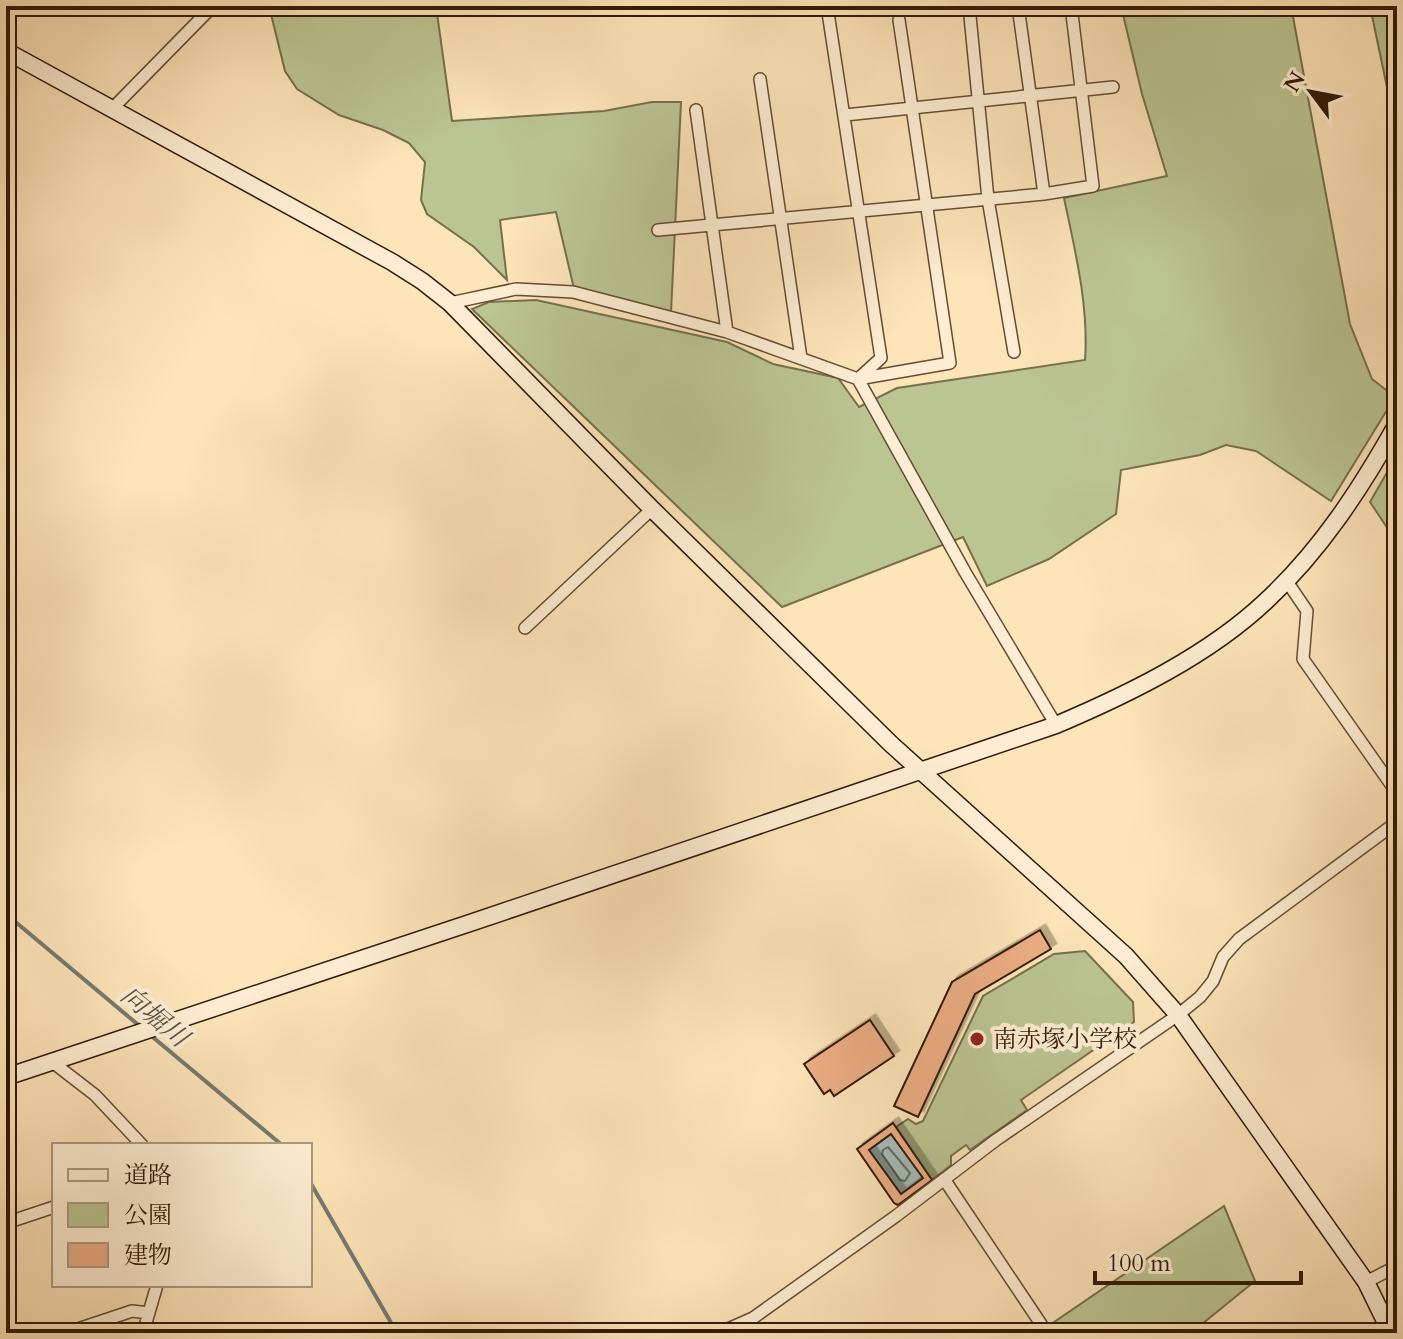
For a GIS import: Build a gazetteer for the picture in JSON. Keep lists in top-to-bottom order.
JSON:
{
  "water": ["向堀川"],
  "places": ["南赤塚小学校"],
  "legend": ["道路", "公園", "建物"],
  "scale_bar": "100 m",
  "north": "top left"
}
